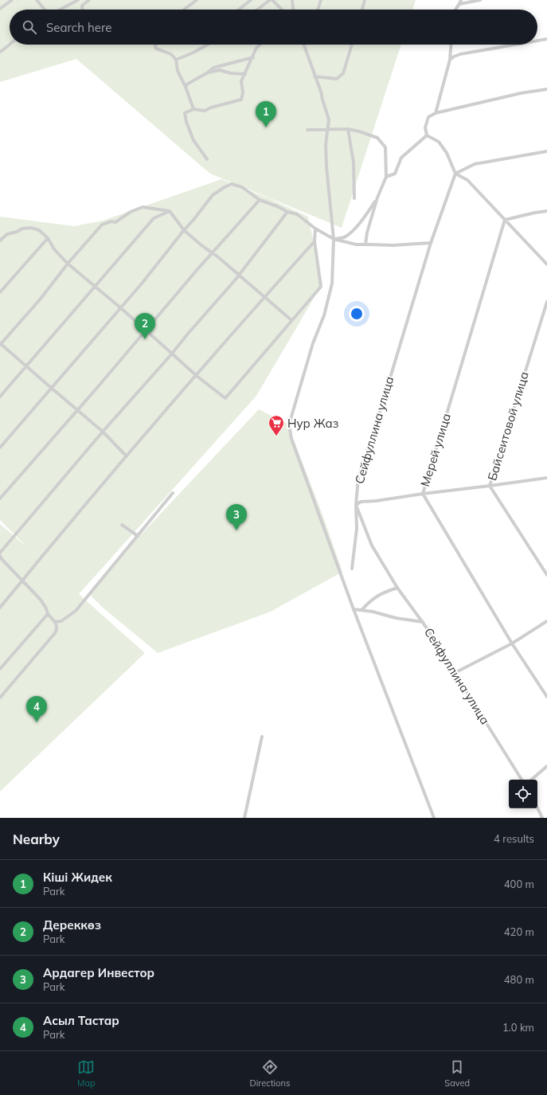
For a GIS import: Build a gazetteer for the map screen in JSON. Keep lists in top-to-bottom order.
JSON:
{
  "streets": {
    "street": ["Байсеитовой улица", "Сейфуллина улица", "Мерей улица"]
  },
  "places": {
    "supermarket": ["Нур Жаз"]
  },
  "page": {
    "search": "Search here",
    "pins": [
      "1",
      "2",
      "3",
      "4"
    ],
    "heading": ["Nearby", "4 results"],
    "list": [
      {
        "mark": "1",
        "name": "Кіші Жидек",
        "note": "Park",
        "value": "400 m"
      },
      {
        "mark": "2",
        "name": "Дереккөз",
        "note": "Park",
        "value": "420 m"
      },
      {
        "mark": "3",
        "name": "Ардагер Инвестор",
        "note": "Park",
        "value": "480 m"
      },
      {
        "mark": "4",
        "name": "Асыл Тастар",
        "note": "Park",
        "value": "1.0 km"
      }
    ],
    "nav": ["Map", "Directions", "Saved"]
  }
}
